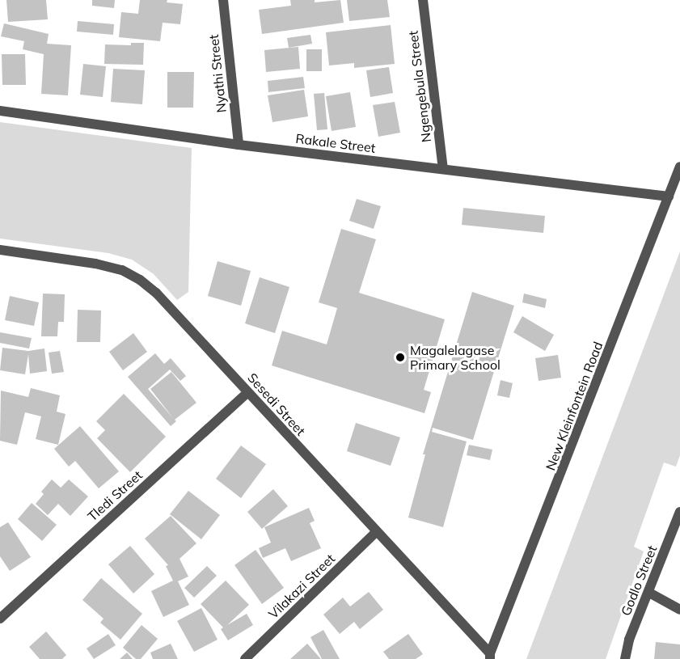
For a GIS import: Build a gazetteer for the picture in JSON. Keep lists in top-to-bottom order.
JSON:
{
  "streets": {
    "street": [
      "Nyathi Street",
      "Ngengebula Street",
      "Rakale Street",
      "Sesedi Street",
      "New Kleinfontein Road",
      "Tledi Street",
      "Godlo Street",
      "Vilakazi Street"
    ]
  },
  "crossings": [
    ["Nyathi Street", "Rakale Street"],
    ["Ngengebula Street", "Rakale Street"],
    ["Rakale Street", "New Kleinfontein Road"],
    ["Sesedi Street", "New Kleinfontein Road"],
    ["Sesedi Street", "Tledi Street"],
    ["Sesedi Street", "Vilakazi Street"]
  ],
  "places": ["Magalelagase Primary School"]
}
